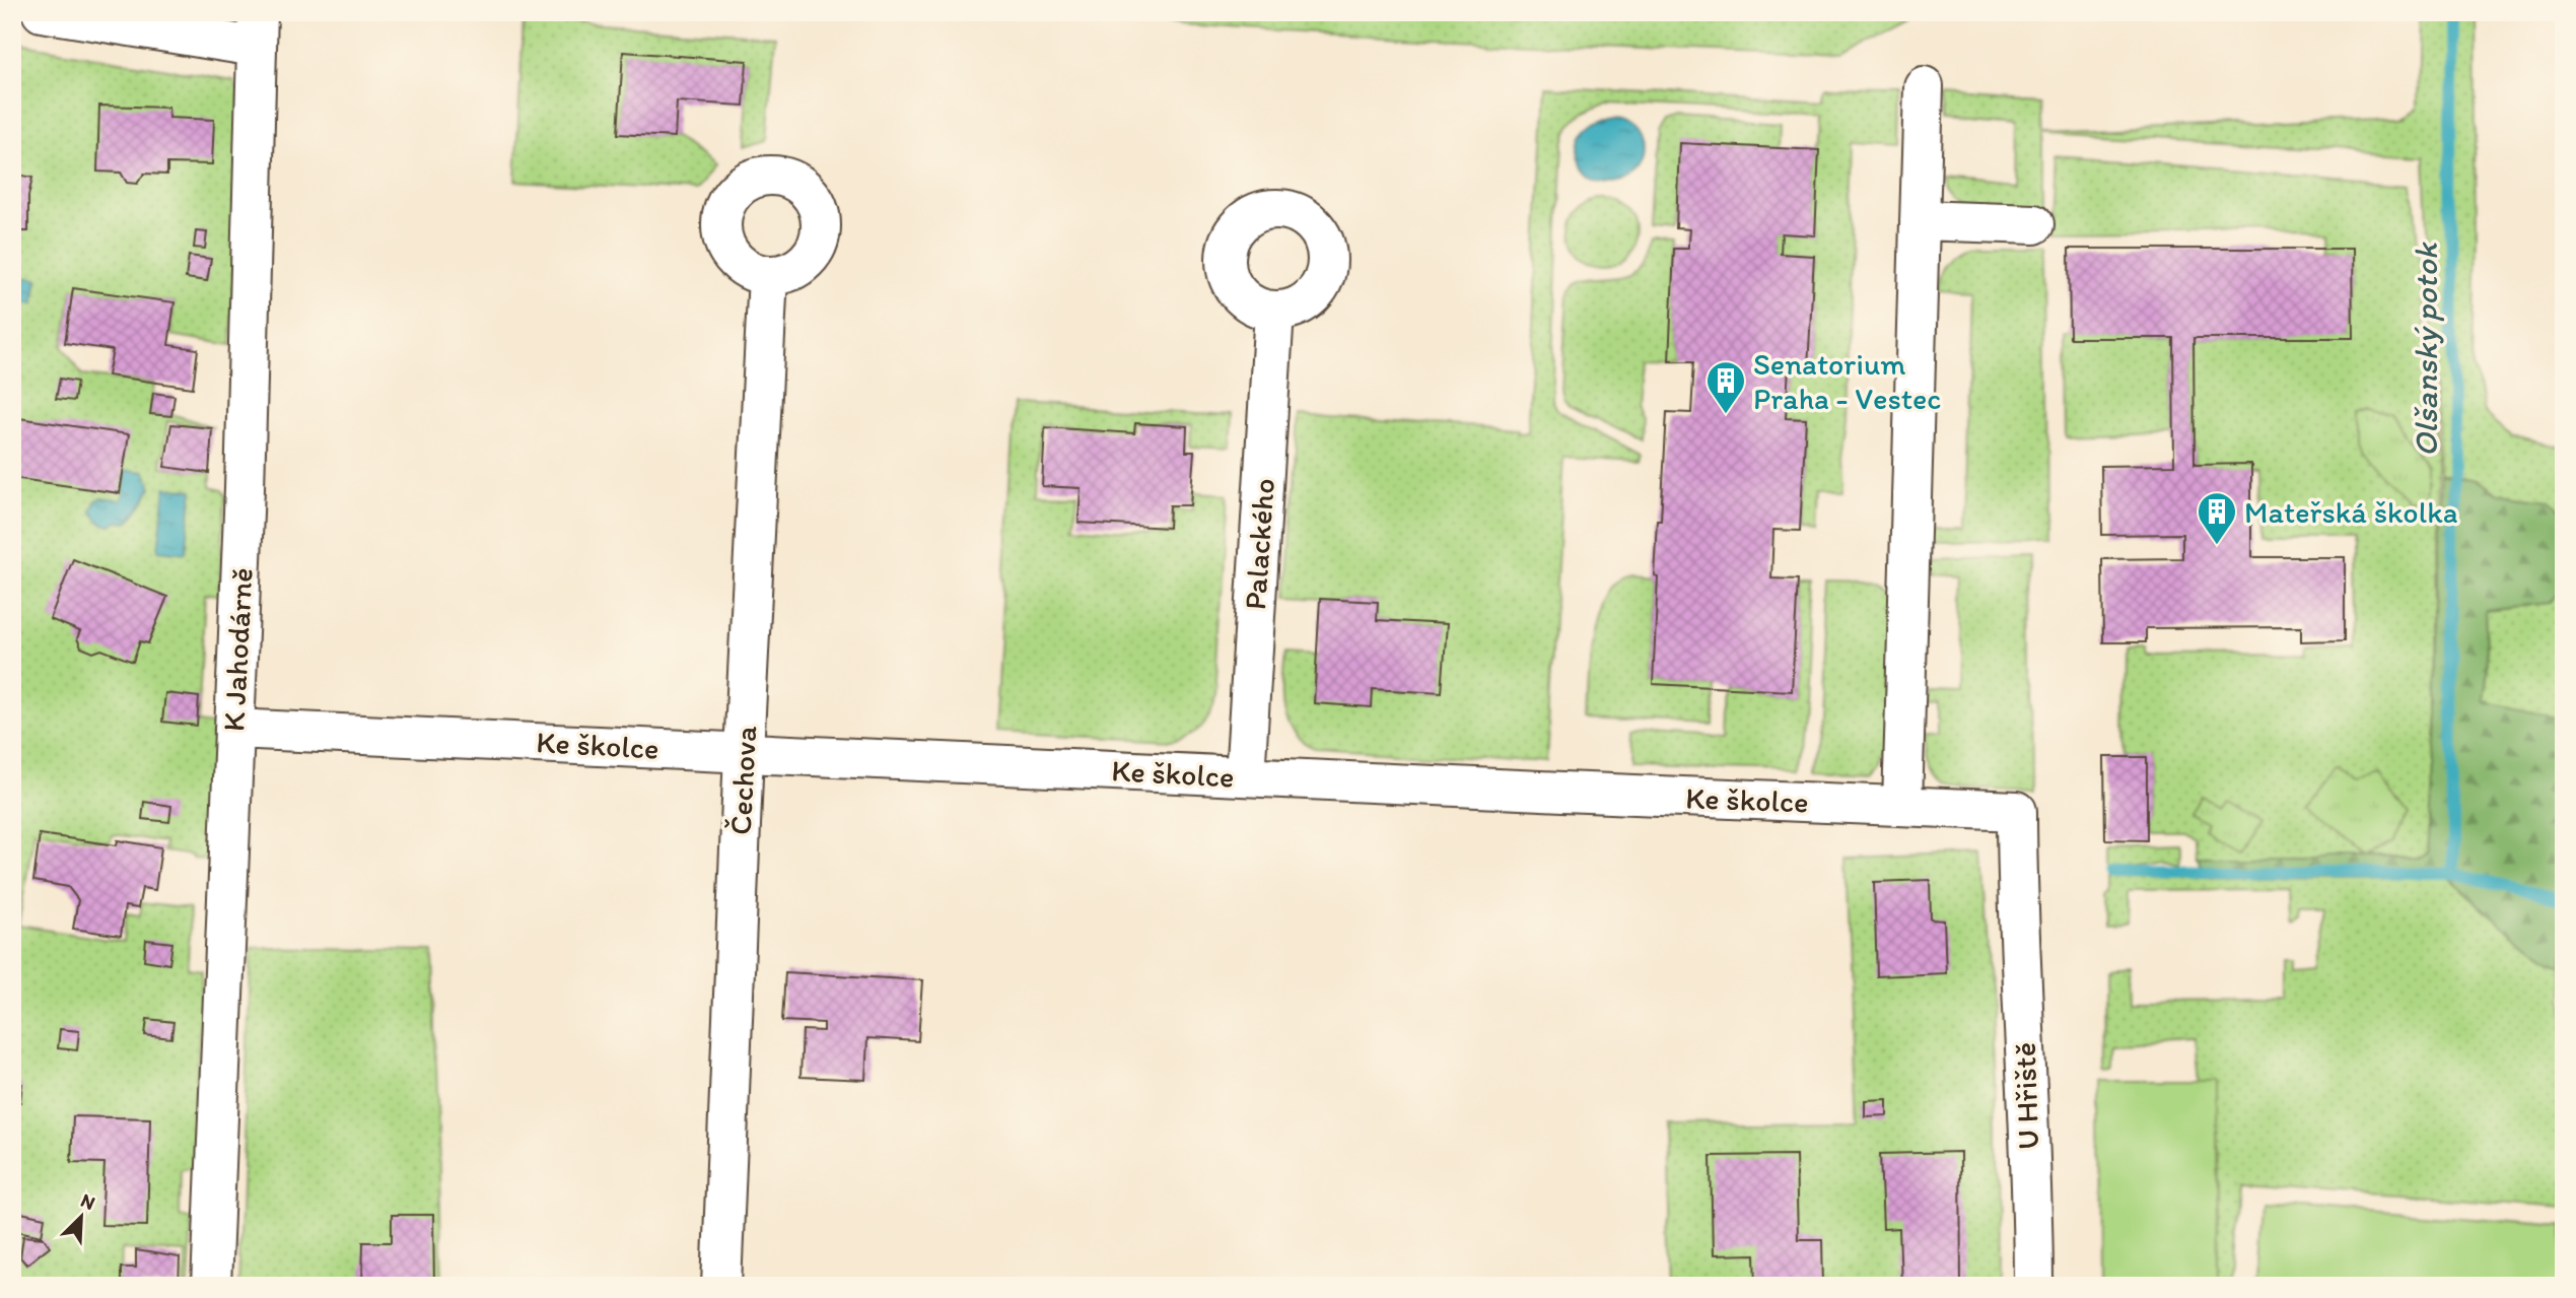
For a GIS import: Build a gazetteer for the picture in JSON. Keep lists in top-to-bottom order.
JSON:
{
  "streets": {
    "street": [
      "Palackého",
      "K Jahodárně",
      "Ke školce",
      "Čechova",
      "U Hřiště"
    ]
  },
  "crossings": [
    ["Palackého", "Ke školce"],
    ["K Jahodárně", "Ke školce"],
    ["Ke školce", "Čechova"],
    ["Ke školce", "U Hřiště"]
  ],
  "water": ["Olšanský potok"],
  "places": {
    "building": ["Senatorium Praha - Vestec", "Mateřská školka"]
  },
  "north": "top right"
}
